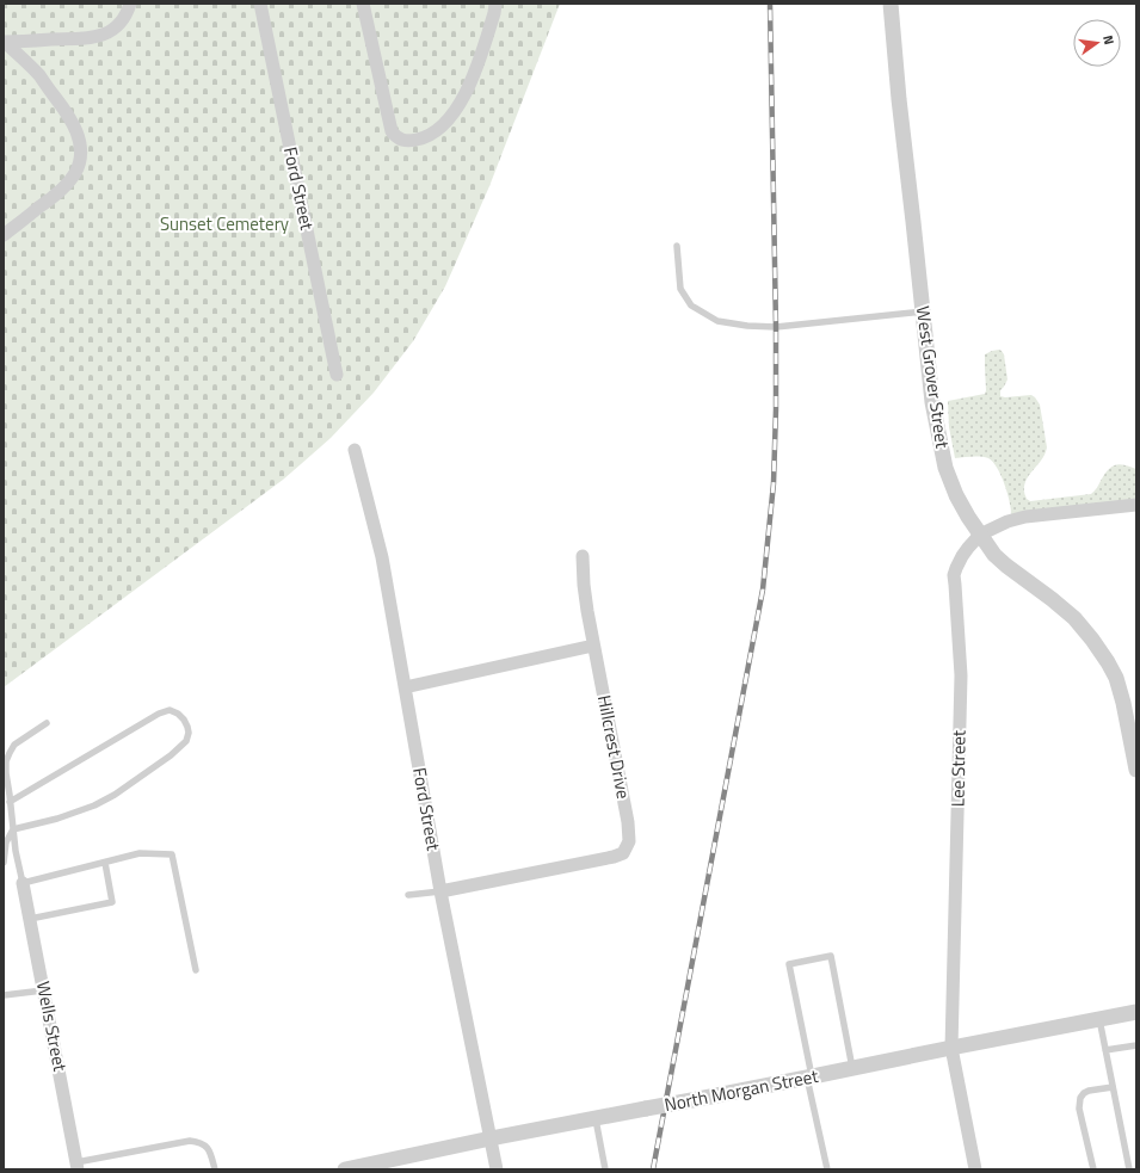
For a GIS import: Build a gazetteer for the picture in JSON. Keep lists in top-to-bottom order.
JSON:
{
  "streets": {
    "street": [
      "Ford Street",
      "West Grover Street",
      "Hillcrest Drive",
      "Lee Street",
      "Wells Street",
      "North Morgan Street"
    ]
  },
  "crossings": [
    ["Ford Street", "Hillcrest Drive"],
    ["Ford Street", "North Morgan Street"],
    ["West Grover Street", "Lee Street"],
    ["Lee Street", "North Morgan Street"]
  ],
  "parks": ["Sunset Cemetery"],
  "north": "right"
}
